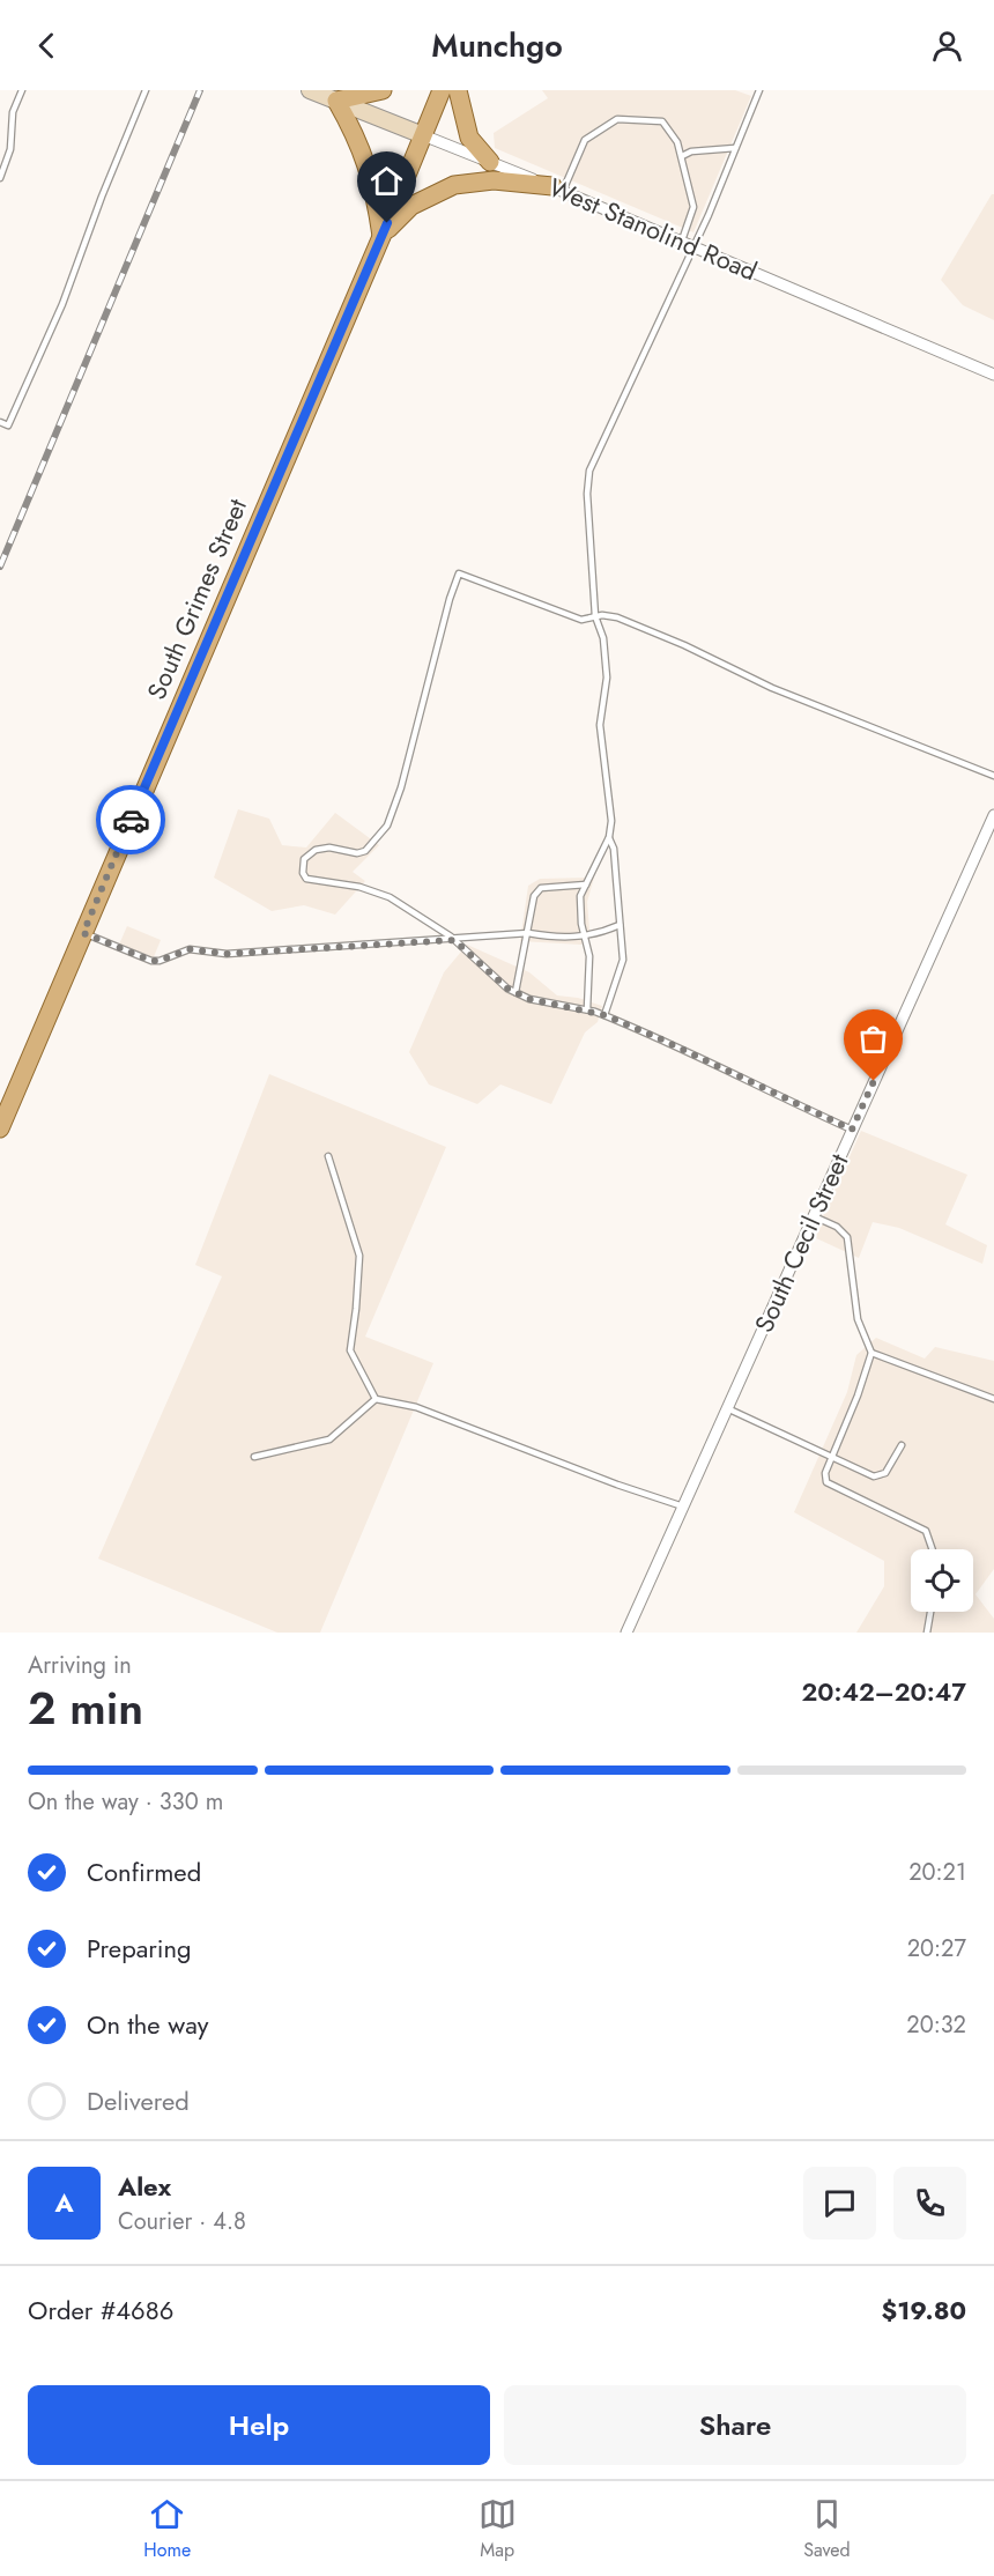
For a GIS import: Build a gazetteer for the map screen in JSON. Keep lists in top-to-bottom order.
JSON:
{
  "streets": {
    "main road": ["West Stanolind Road", "South Grimes Street"],
    "street": ["South Cecil Street"]
  },
  "crossings": [
    ["West Stanolind Road", "South Grimes Street"]
  ],
  "page": {
    "header": "Munchgo",
    "heading": ["2 min", "Arriving in", "20:42–20:47"],
    "panel": [
      "Alex",
      "Courier · 4.8",
      "Order #4686",
      "$19.80"
    ],
    "bar": "On the way · 330 m",
    "list": [
      ["Confirmed", "20:21"],
      ["Preparing", "20:27"],
      ["On the way", "20:32"],
      "Delivered"
    ],
    "round": "A",
    "buttons": ["Help", "Share"],
    "tabs": ["Home", "Map", "Saved"]
  }
}
